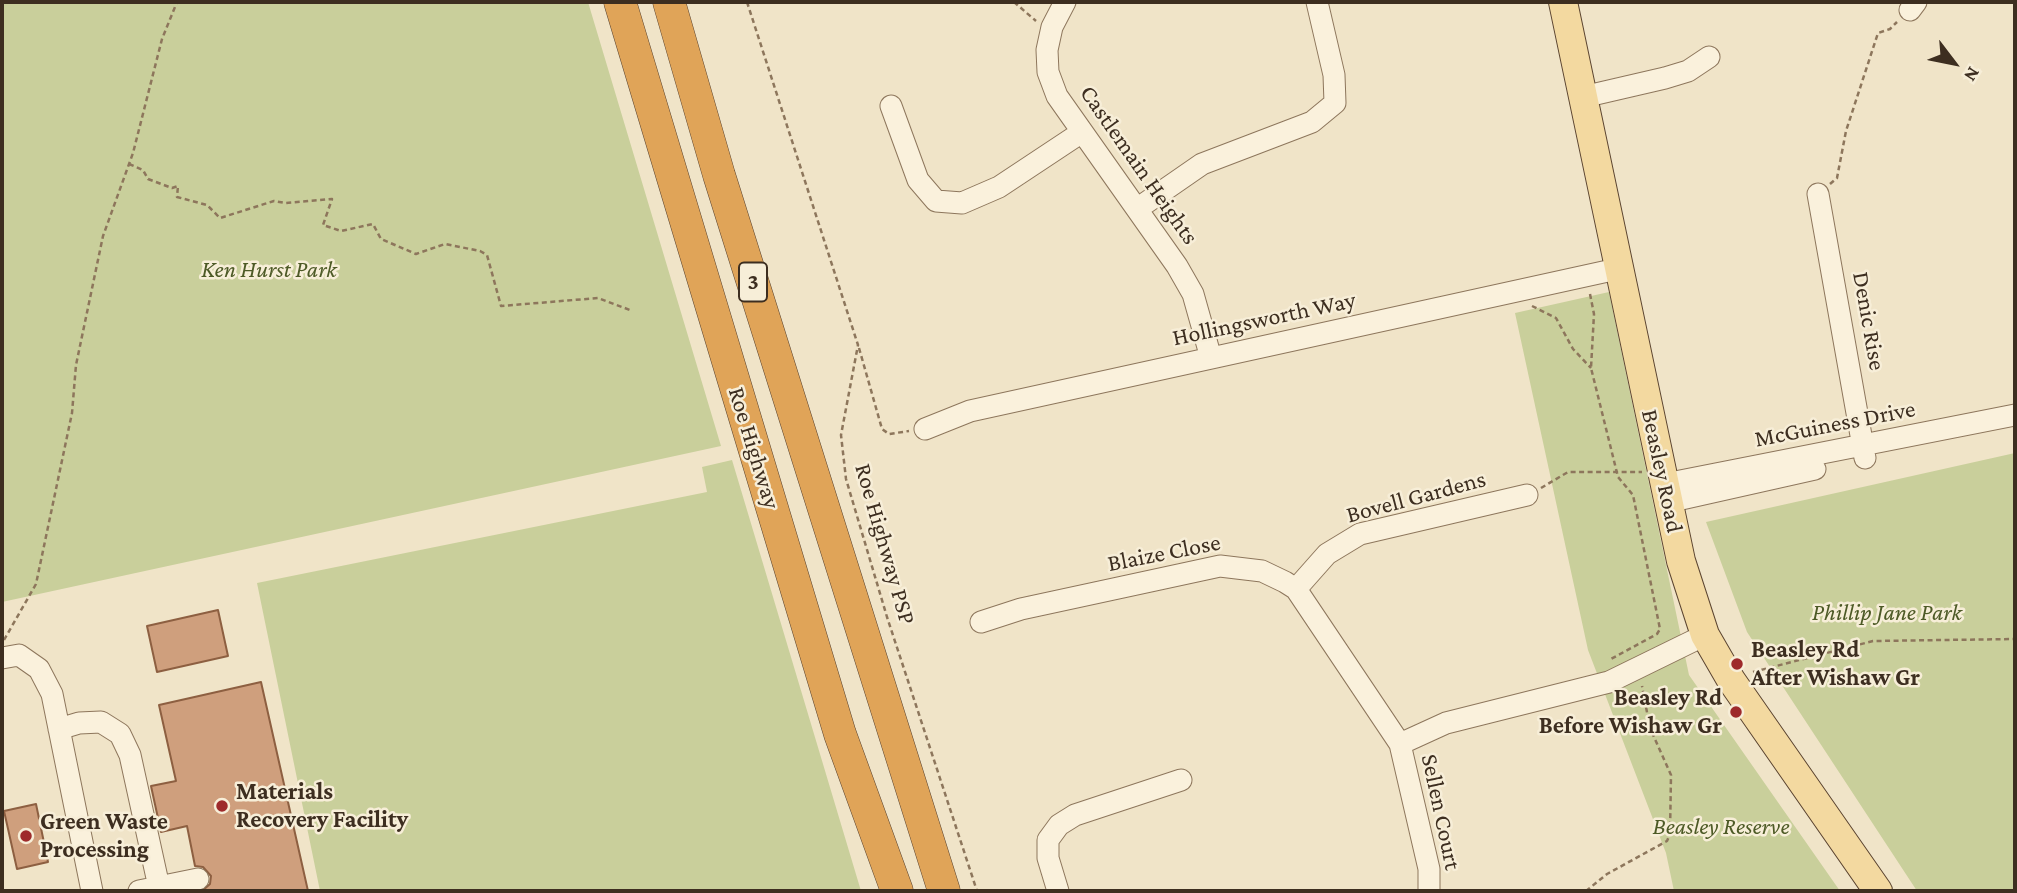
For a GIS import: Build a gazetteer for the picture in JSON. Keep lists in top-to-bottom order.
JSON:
{
  "streets": {
    "highway": ["3", "Roe Highway"],
    "main road": ["Beasley Road"],
    "street": [
      "Castlemain Heights",
      "Hollingsworth Way",
      "Denic Rise",
      "McGuiness Drive",
      "Bovell Gardens",
      "Blaize Close",
      "Sellen Court"
    ],
    "path": ["Roe Highway PSP"]
  },
  "crossings": [
    ["Castlemain Heights", "Hollingsworth Way"],
    ["Hollingsworth Way", "Beasley Road"],
    ["Denic Rise", "McGuiness Drive"],
    ["McGuiness Drive", "Beasley Road"],
    ["Bovell Gardens", "Blaize Close"],
    ["Blaize Close", "Sellen Court"]
  ],
  "parks": ["Ken Hurst Park", "Phillip Jane Park", "Beasley Reserve"],
  "places": [
    "Beasley Rd After Wishaw Gr",
    "Beasley Rd Before Wishaw Gr",
    "Materials Recovery Facility",
    "Green Waste Processing"
  ],
  "north": "bottom right"
}
